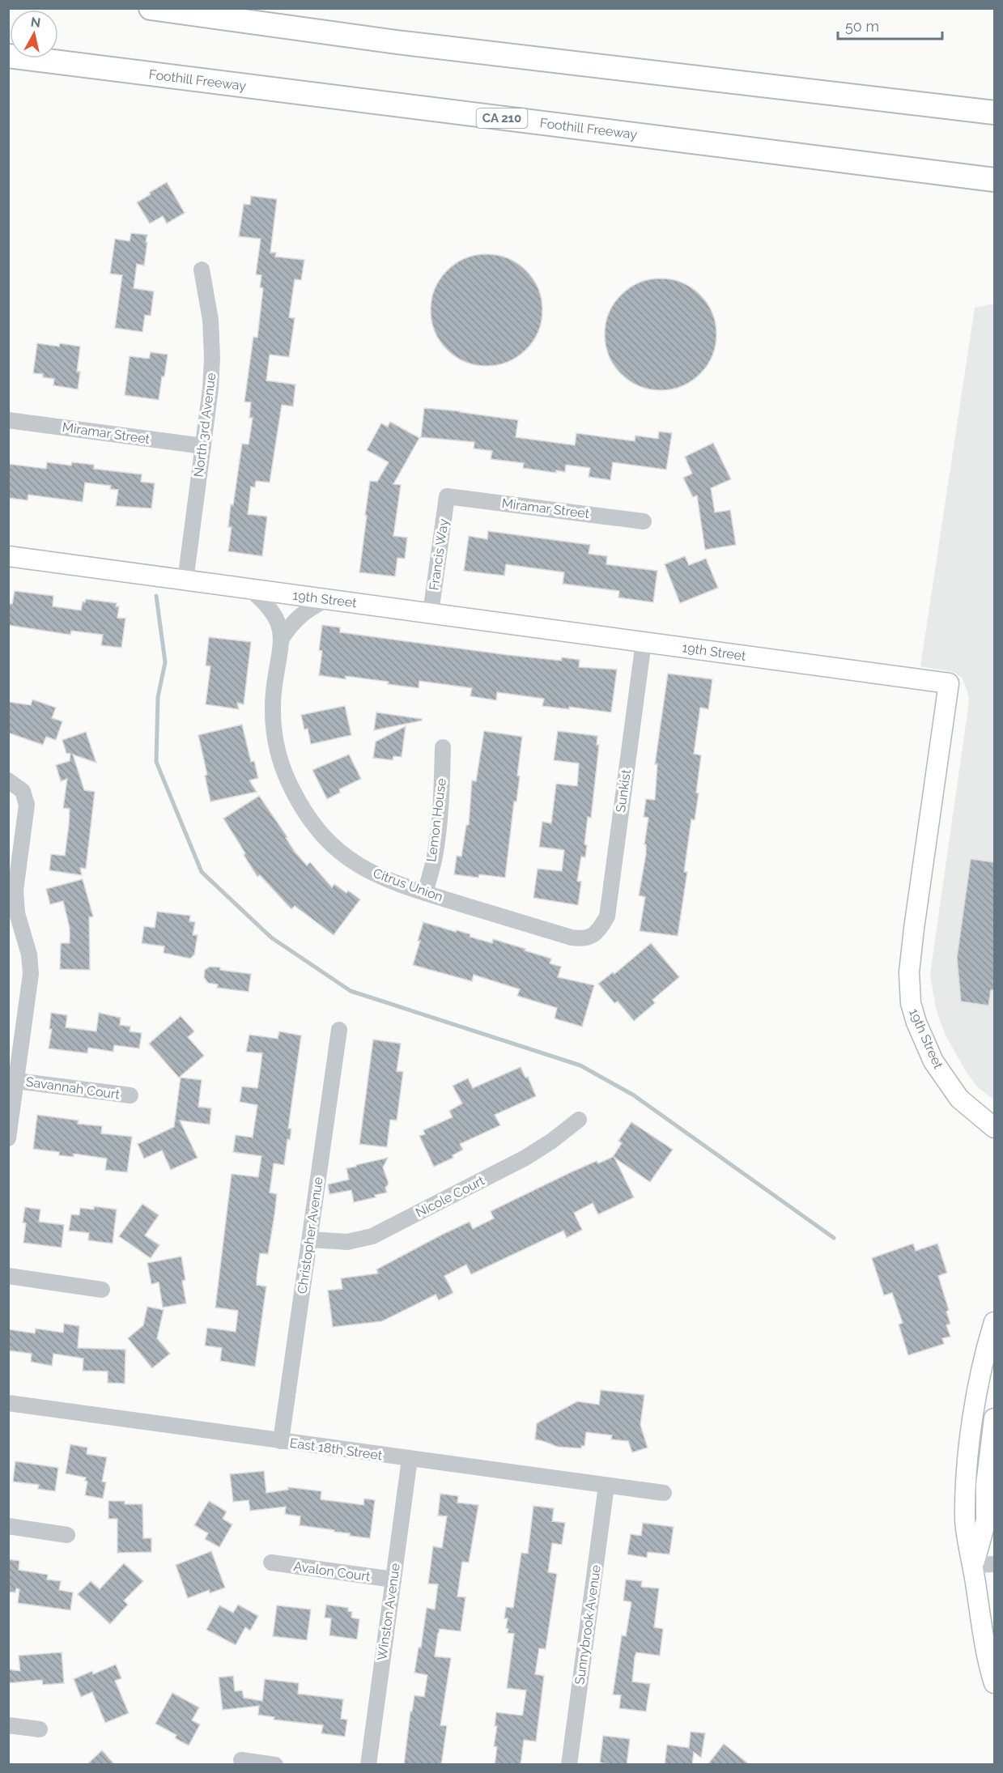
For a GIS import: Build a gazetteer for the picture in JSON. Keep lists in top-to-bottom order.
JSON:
{
  "streets": {
    "highway": ["Foothill Freeway", "CA 210"],
    "main road": ["19th Street"],
    "street": [
      "North 3rd Avenue",
      "Miramar Street",
      "Francis Way",
      "Sunkist",
      "Lemon House",
      "Citrus Union",
      "Savannah Court",
      "Nicole Court",
      "Christopher Avenue",
      "East 18th Street",
      "Avalon Court",
      "Winston Avenue",
      "Sunnybrook Avenue"
    ]
  },
  "crossings": [
    ["North 3rd Avenue", "Miramar Street"],
    ["North 3rd Avenue", "19th Street"],
    ["Miramar Street", "Francis Way"],
    ["Francis Way", "19th Street"],
    ["19th Street", "Sunkist"],
    ["19th Street", "Citrus Union"],
    ["Sunkist", "Citrus Union"],
    ["Lemon House", "Citrus Union"],
    ["Nicole Court", "Christopher Avenue"],
    ["Christopher Avenue", "East 18th Street"],
    ["East 18th Street", "Winston Avenue"],
    ["East 18th Street", "Sunnybrook Avenue"],
    ["Avalon Court", "Winston Avenue"]
  ],
  "scale_bar": "50 m",
  "north": "top"
}
